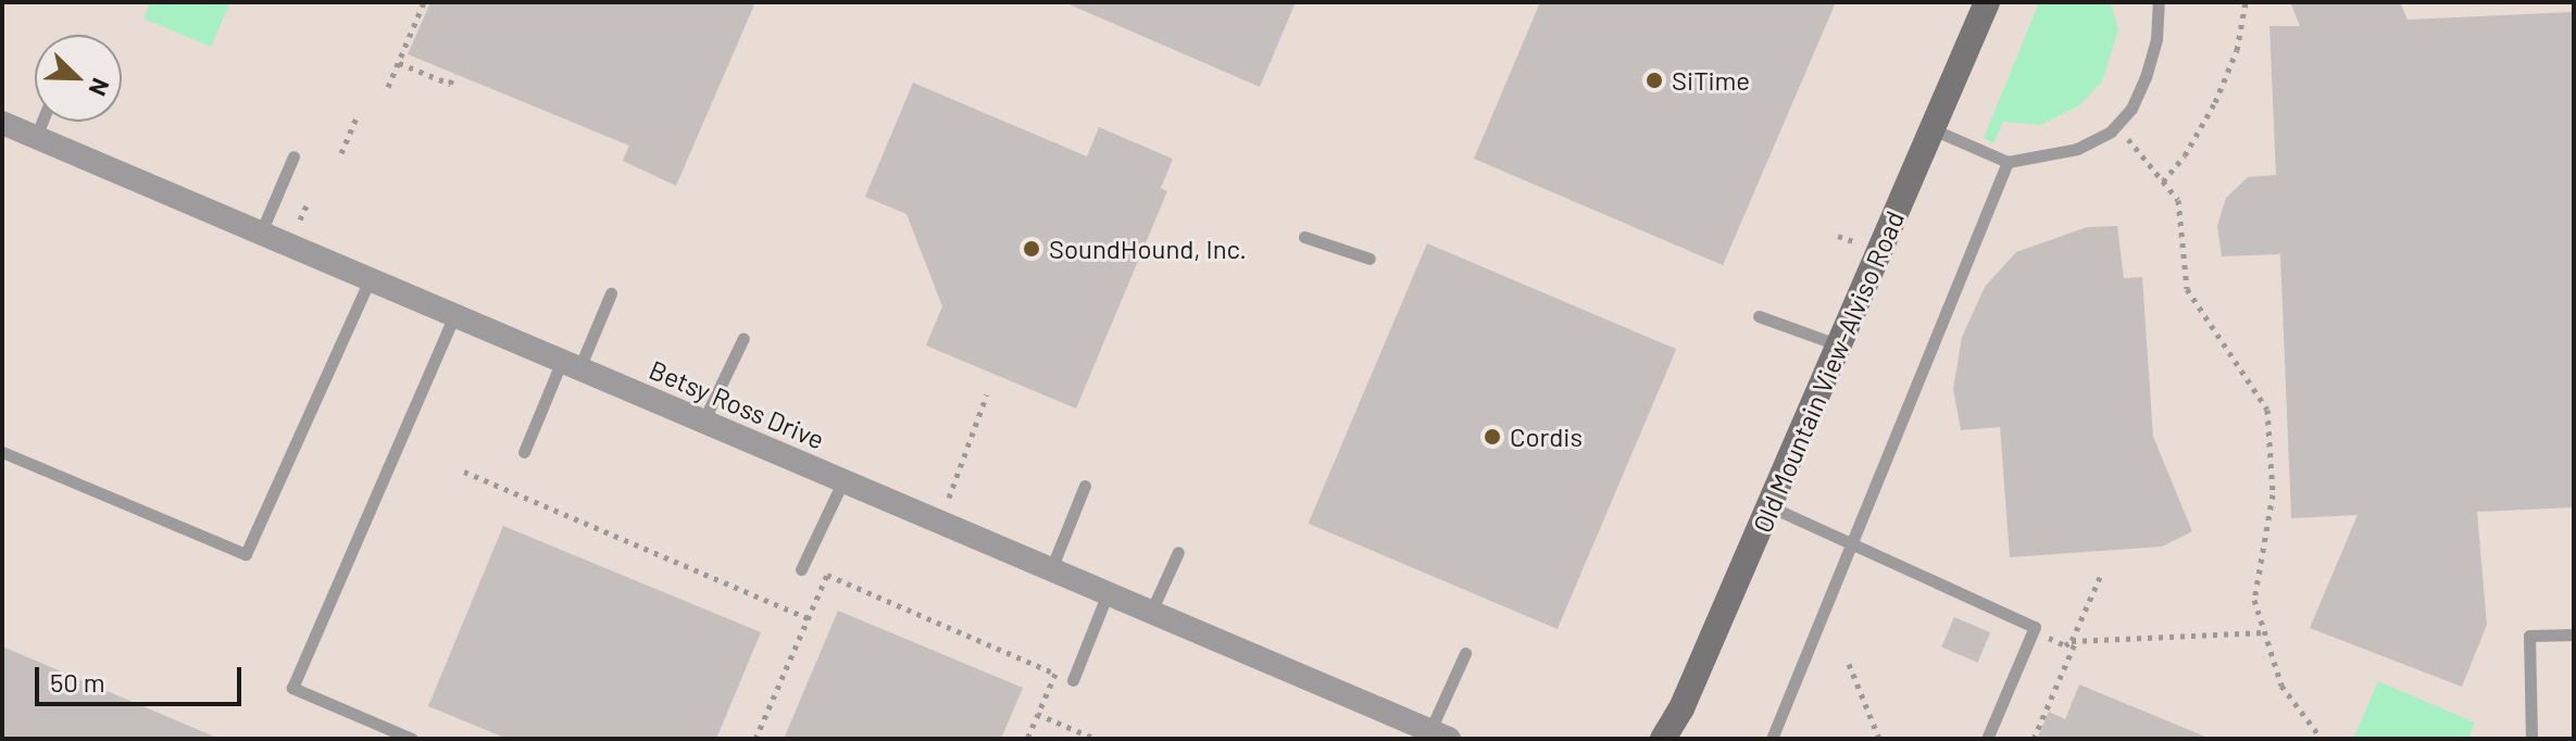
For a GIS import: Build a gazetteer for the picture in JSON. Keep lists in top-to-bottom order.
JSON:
{
  "streets": {
    "street": ["Old Mountain View-Alviso Road", "Betsy Ross Drive"]
  },
  "places": ["SiTime", "SoundHound, Inc.", "Cordis"],
  "scale_bar": "50 m",
  "north": "bottom right"
}
